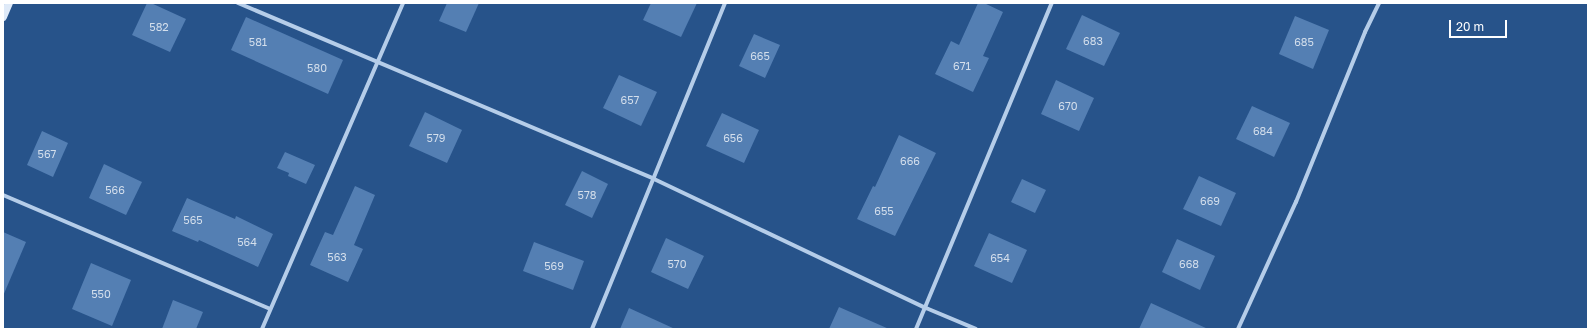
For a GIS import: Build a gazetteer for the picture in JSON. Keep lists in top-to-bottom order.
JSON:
{
  "house_numbers": [
    "582",
    "683",
    "581",
    "685",
    "665",
    "671",
    "580",
    "657",
    "670",
    "684",
    "579",
    "656",
    "567",
    "666",
    "566",
    "578",
    "669",
    "655",
    "565",
    "564",
    "563",
    "654",
    "570",
    "668",
    "569",
    "550"
  ],
  "scale_bar": "20 m"
}
